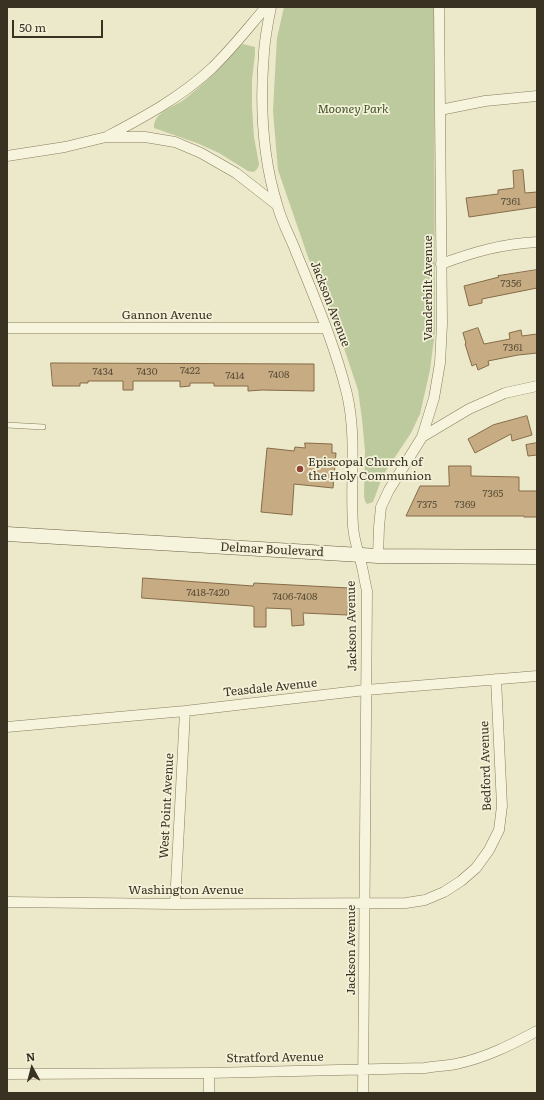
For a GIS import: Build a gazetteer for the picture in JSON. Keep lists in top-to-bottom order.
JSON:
{
  "streets": {
    "main road": ["Delmar Boulevard"],
    "street": [
      "Vanderbilt Avenue",
      "Jackson Avenue",
      "Gannon Avenue",
      "Teasdale Avenue",
      "Bedford Avenue",
      "West Point Avenue",
      "Washington Avenue",
      "Stratford Avenue"
    ]
  },
  "crossings": [
    ["Vanderbilt Avenue", "Delmar Boulevard"],
    ["Jackson Avenue", "Gannon Avenue"],
    ["Jackson Avenue", "Delmar Boulevard"],
    ["Jackson Avenue", "Teasdale Avenue"],
    ["Jackson Avenue", "Bedford Avenue"],
    ["Jackson Avenue", "Washington Avenue"],
    ["Jackson Avenue", "Stratford Avenue"],
    ["Teasdale Avenue", "Bedford Avenue"],
    ["Teasdale Avenue", "West Point Avenue"],
    ["Bedford Avenue", "Washington Avenue"],
    ["West Point Avenue", "Washington Avenue"]
  ],
  "parks": ["Mooney Park"],
  "places": ["Episcopal Church of the Holy Communion"],
  "house_numbers": [
    "7361",
    "7356",
    "7361",
    "7422",
    "7434",
    "7430",
    "7408",
    "7414",
    "7365",
    "7375",
    "7369",
    "7418-7420",
    "7406-7408"
  ],
  "scale_bar": "50 m",
  "north": "top"
}
